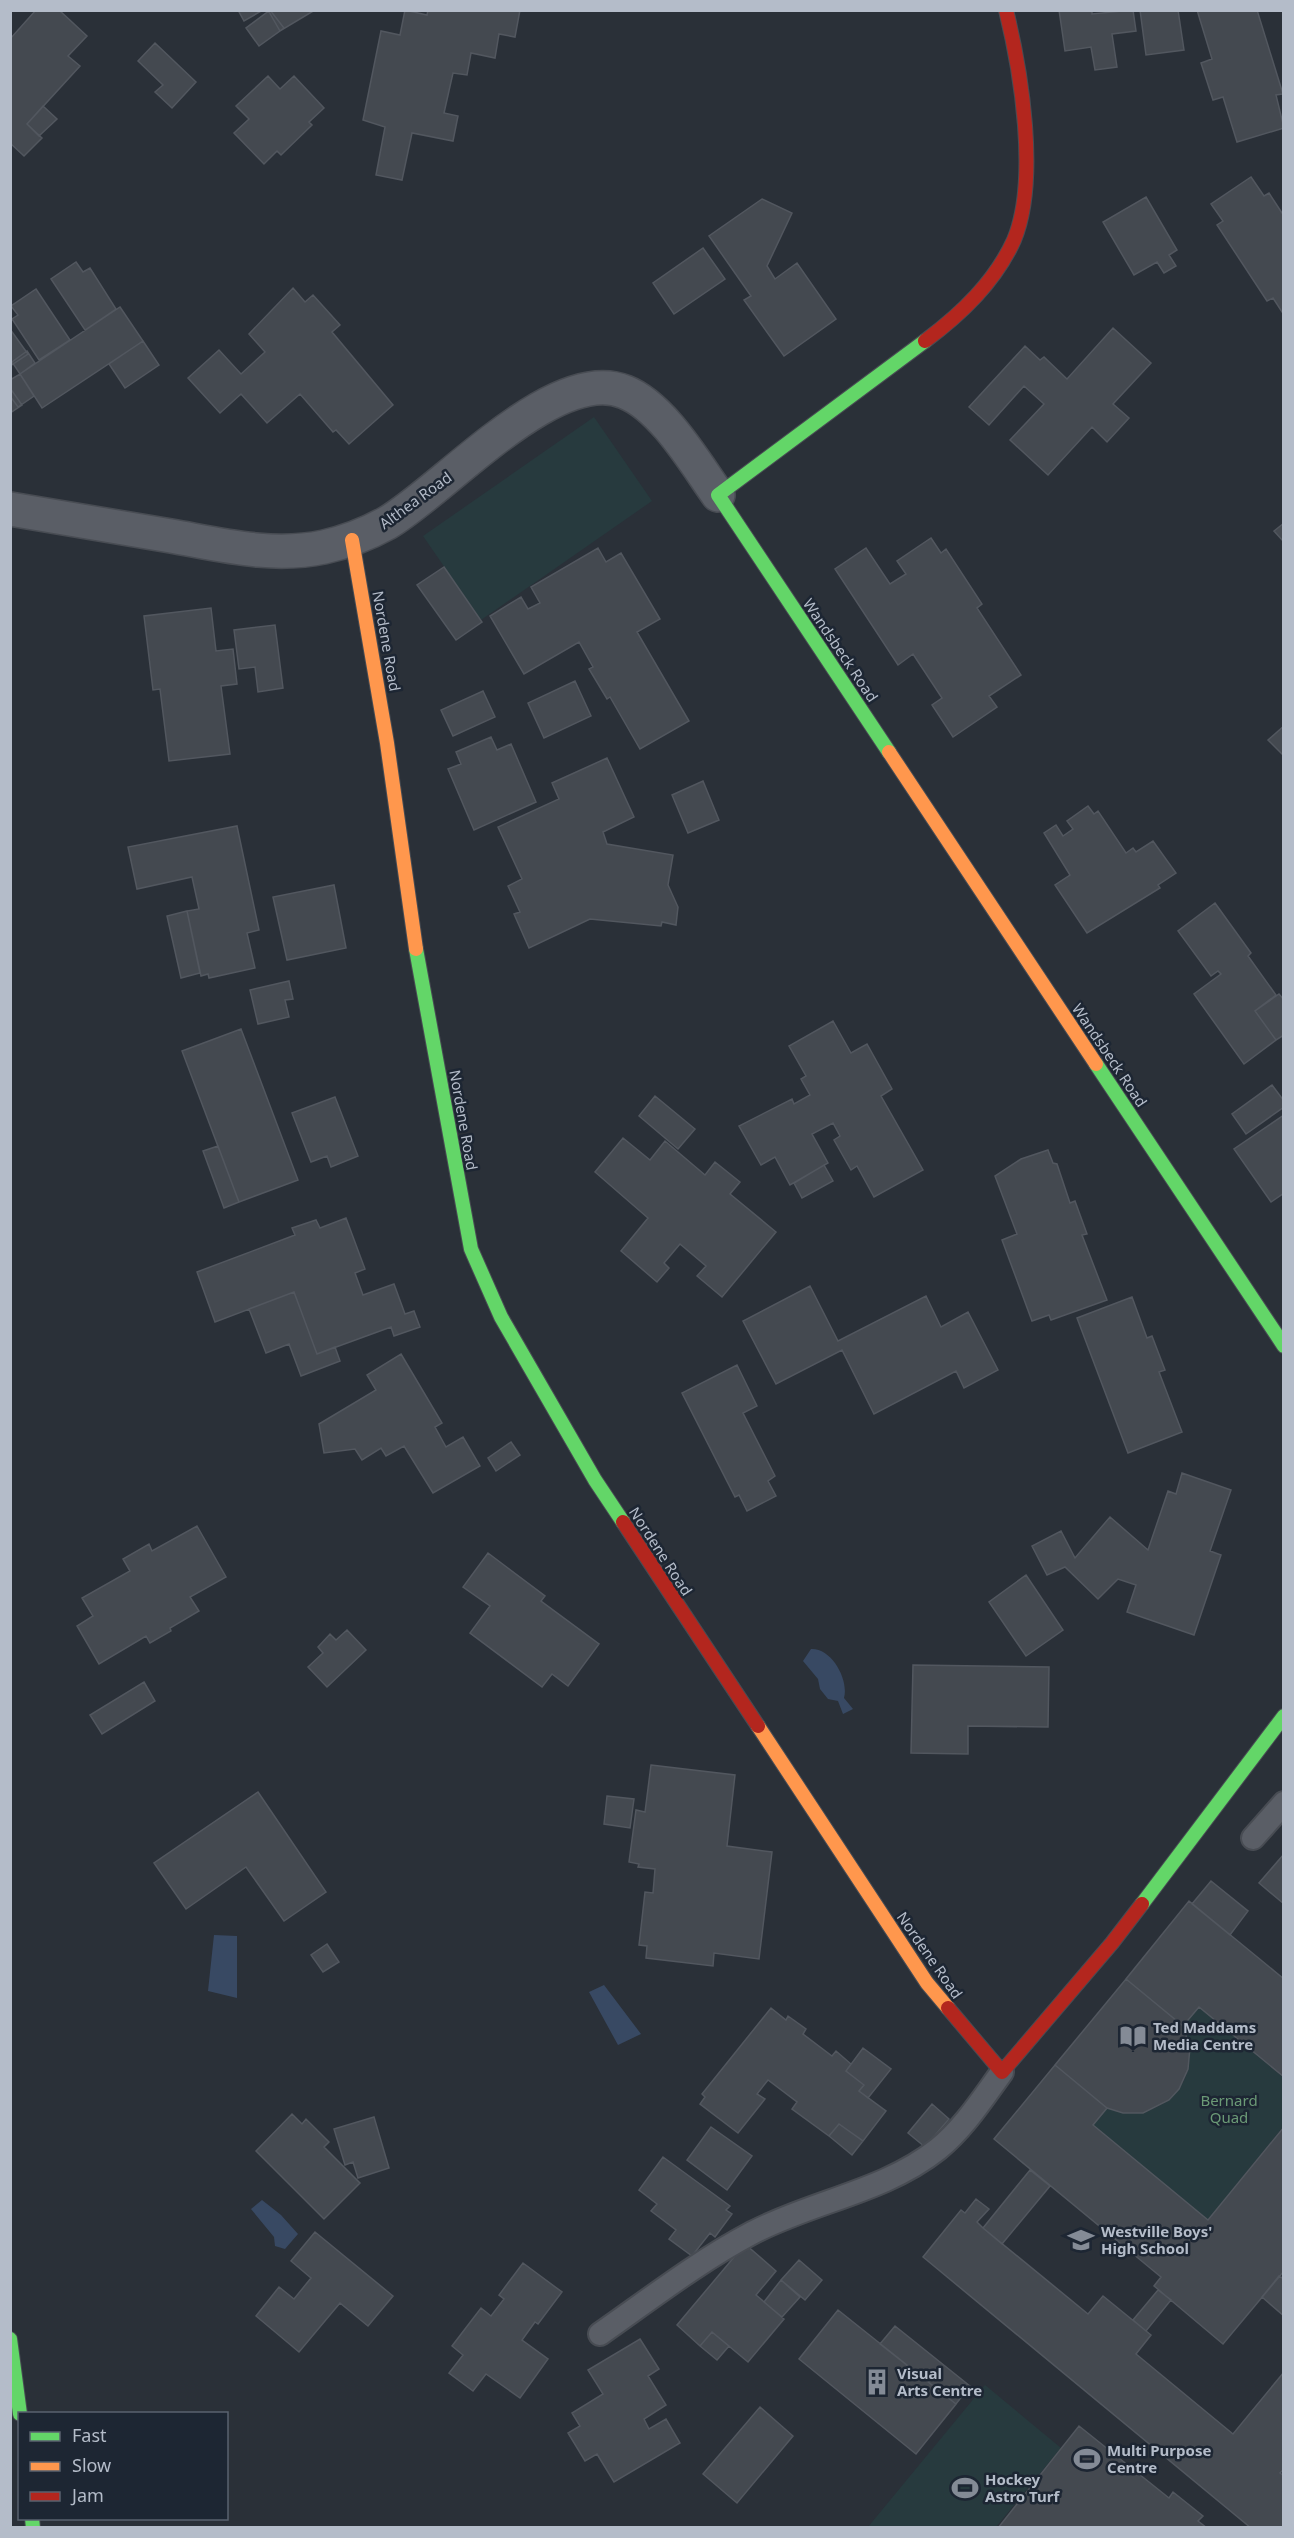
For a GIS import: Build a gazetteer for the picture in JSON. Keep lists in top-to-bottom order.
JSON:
{
  "streets": {
    "main road": ["Nordene Road", "Wandsbeck Road"],
    "street": ["Althea Road"]
  },
  "crossings": [
    ["Althea Road", "Nordene Road"],
    ["Althea Road", "Wandsbeck Road"]
  ],
  "parks": ["Bernard Quad"],
  "places": {
    "library": ["Ted Maddams Media Centre"],
    "school or university": ["Westville Boys' High School"],
    "building": ["Visual Arts Centre"],
    "sports": ["Multi Purpose Centre", "Hockey Astro Turf"]
  },
  "legend": ["Fast", "Slow", "Jam"]
}
